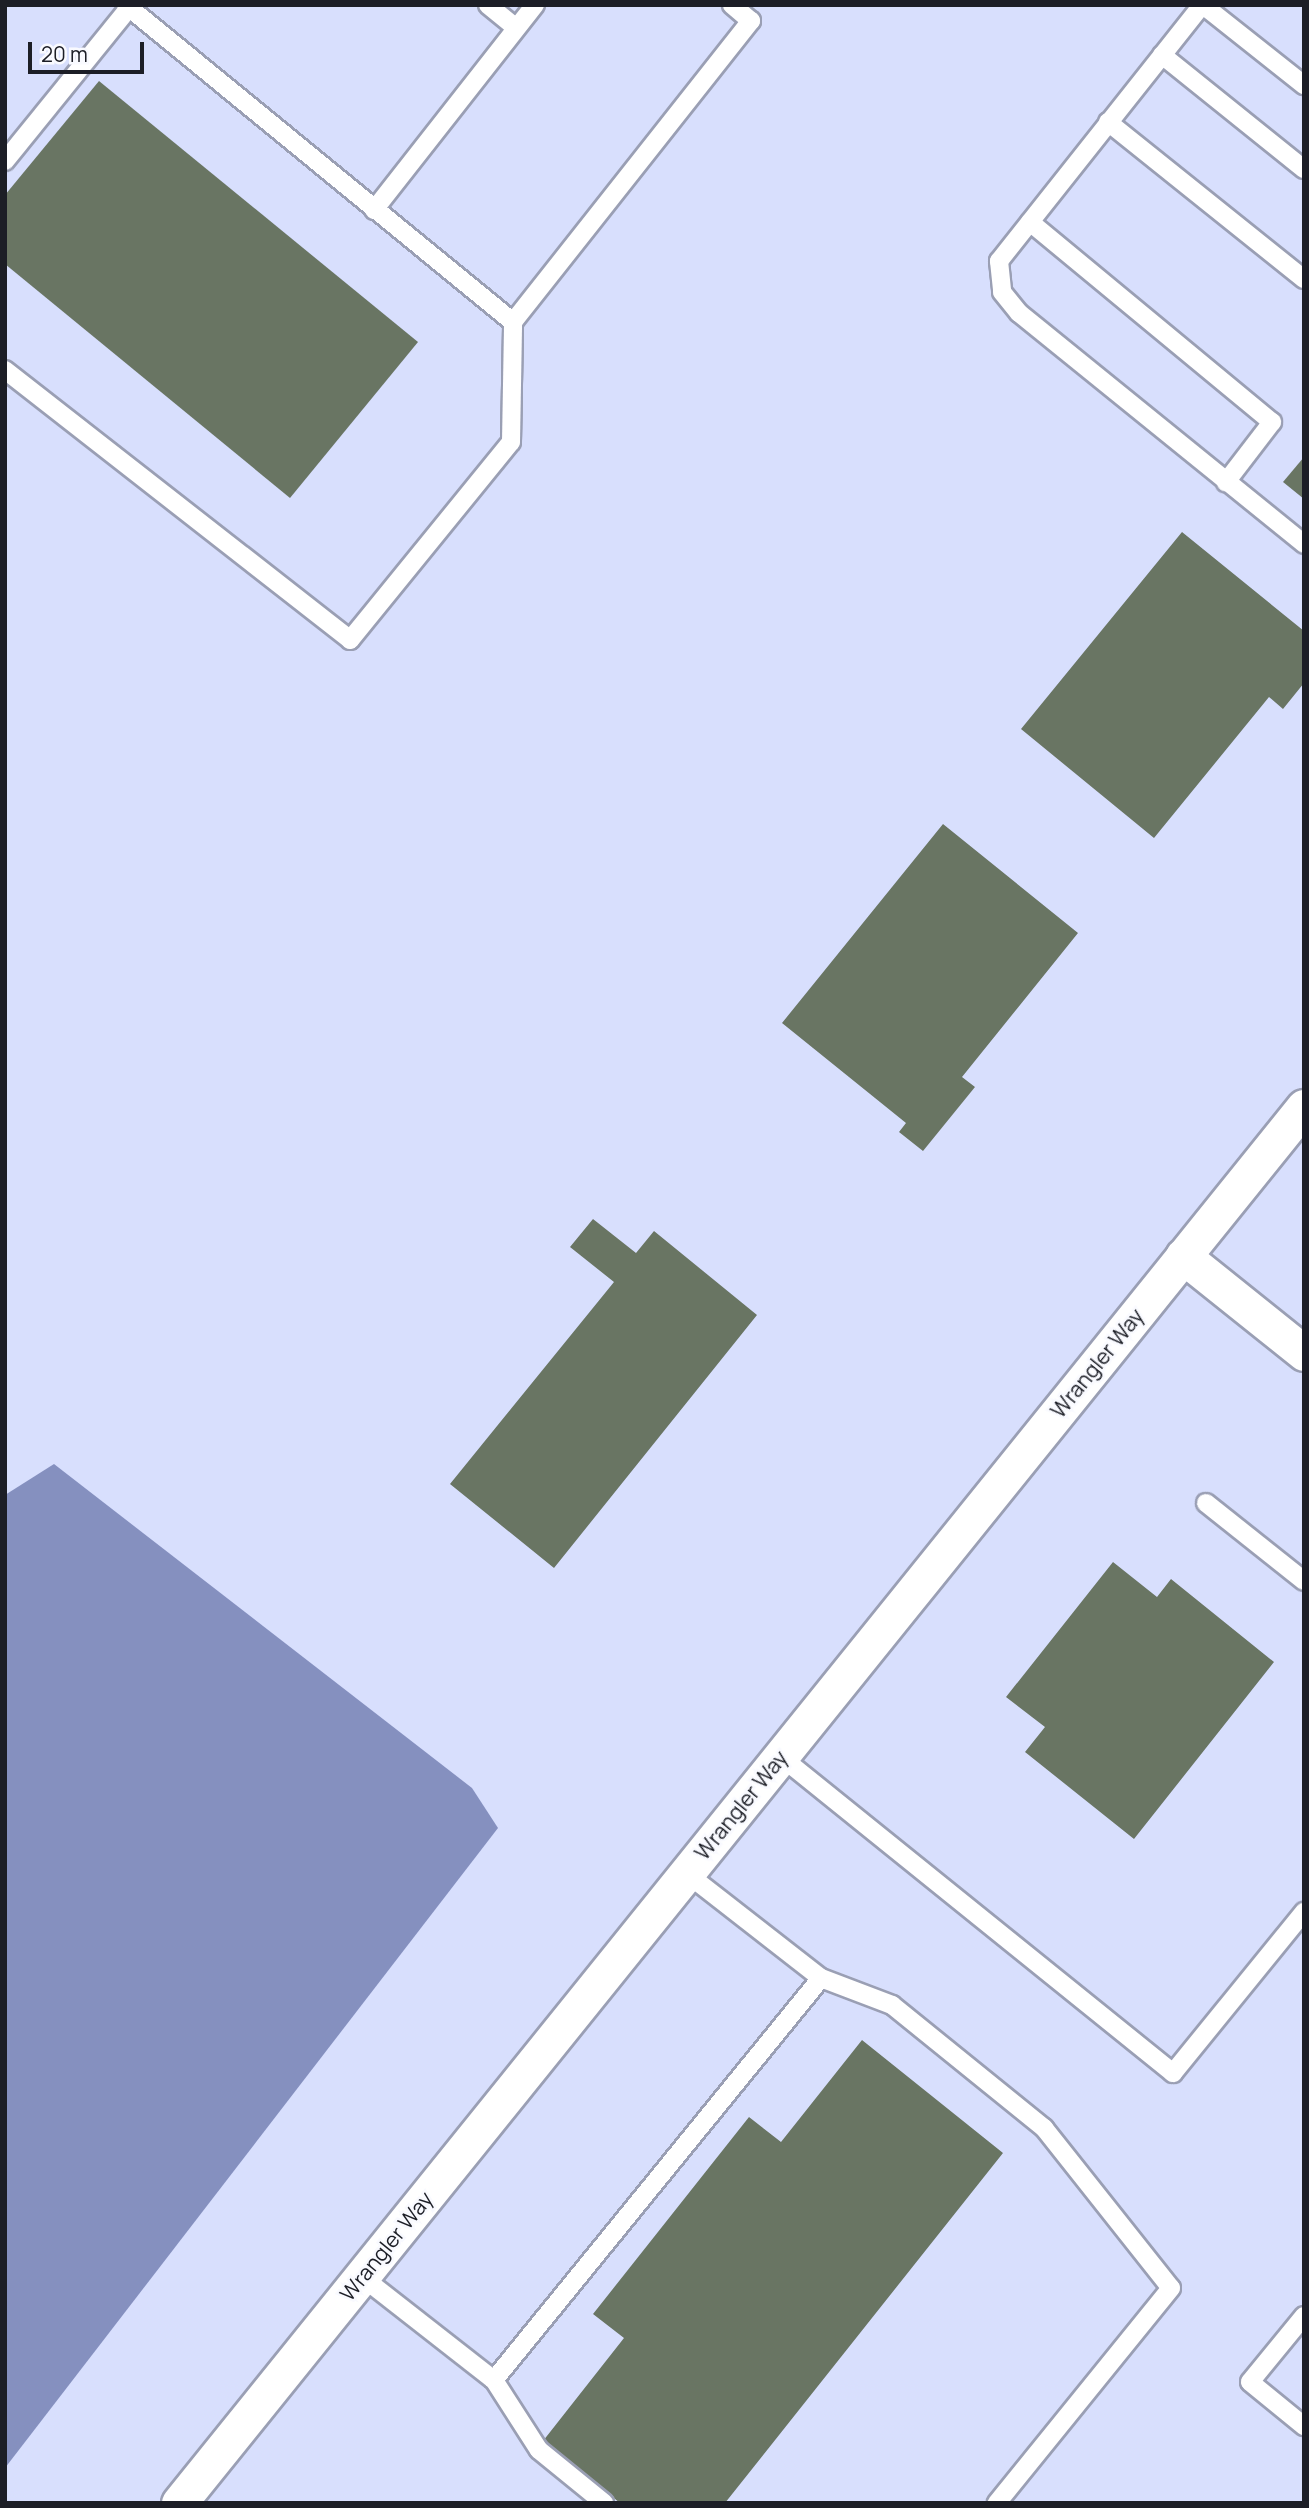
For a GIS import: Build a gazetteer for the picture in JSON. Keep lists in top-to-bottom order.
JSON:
{
  "streets": {
    "street": ["Wrangler Way"]
  },
  "scale_bar": "20 m"
}
